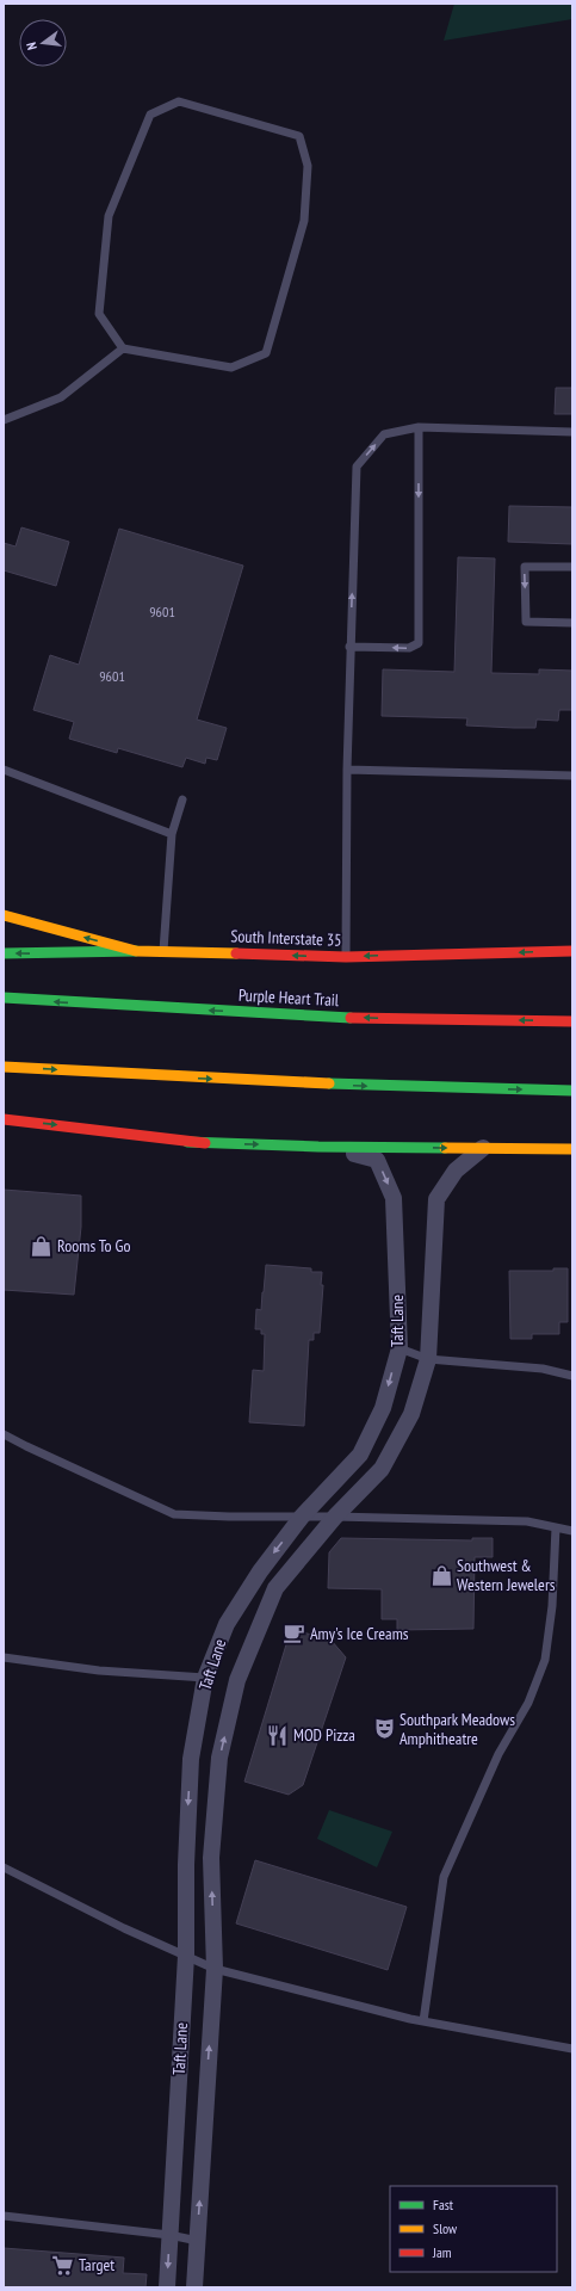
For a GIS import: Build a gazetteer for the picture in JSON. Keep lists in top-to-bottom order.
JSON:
{
  "streets": {
    "main road": ["South Interstate 35", "Purple Heart Trail"],
    "street": ["Taft Lane"]
  },
  "one_way": ["South Interstate 35"],
  "places": {
    "shop": ["Rooms To Go", "Southwest & Western Jewelers"],
    "cafe": ["Amy's Ice Creams"],
    "theatre": ["Southpark Meadows Amphitheatre"],
    "restaurant": ["MOD Pizza"],
    "supermarket": ["Target"]
  },
  "house_numbers": ["9601", "9601"],
  "legend": ["Fast", "Slow", "Jam"],
  "north": "left"
}
